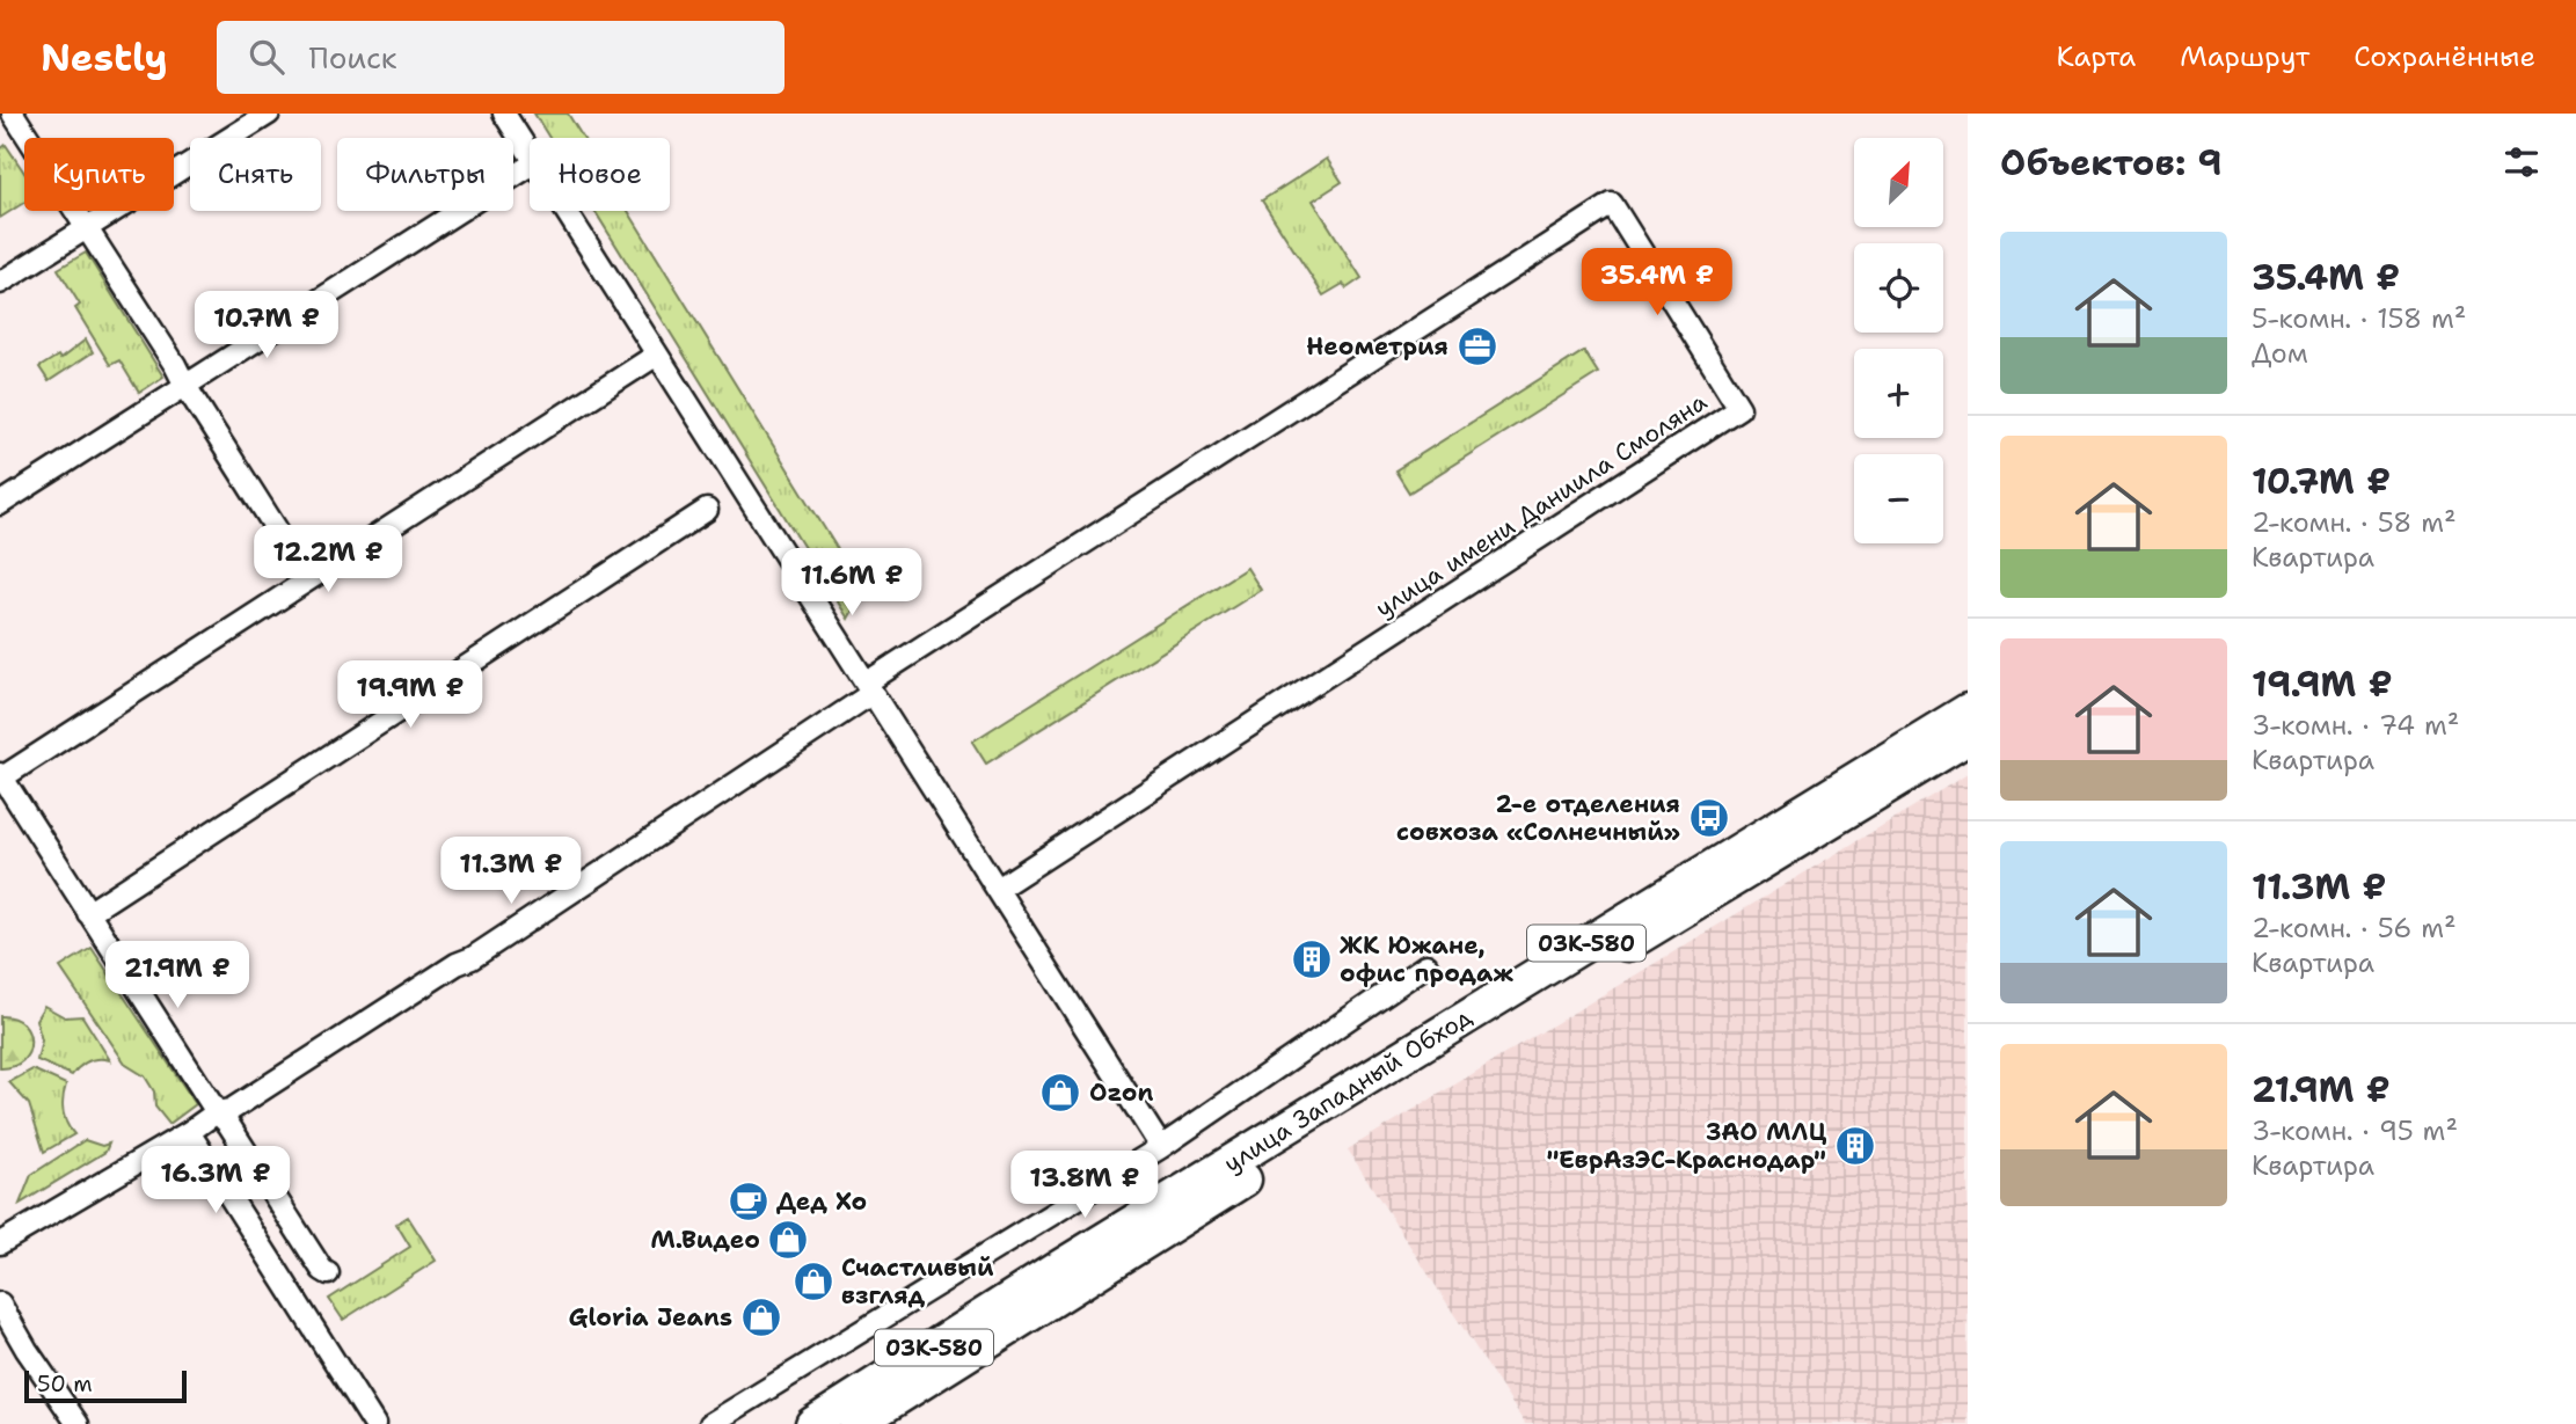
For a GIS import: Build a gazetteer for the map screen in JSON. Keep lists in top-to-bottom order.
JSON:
{
  "streets": {
    "highway": ["03К-580", "улица Западный Обход"],
    "street": ["улица имени Даниила Смоляна"]
  },
  "places": {
    "office": ["Неометрия"],
    "bus stop": ["2-е отделения совхоза «Солнечный»"],
    "building": ["ЖК Южане, офис продаж", "ЗАО МЛЦ \"ЕврАзЭС-Краснодар\""],
    "shop": [
      "Ozon",
      "М.Видео",
      "Счастливый взгляд",
      "Gloria Jeans"
    ],
    "cafe": ["Дед Хо"]
  },
  "scale_bar": "50 m",
  "north": "top right",
  "page": {
    "header": "Nestly",
    "search": "Поиск",
    "nav": ["Карта", "Маршрут", "Сохранённые"],
    "heading": "Объектов: 9",
    "map_buttons": ["+", "−"],
    "chip": [
      "Купить",
      "Снять",
      "Фильтры",
      "Новое"
    ],
    "list": [
      {
        "name": "35.4M ₽",
        "note": "5-комн. · 158 m² · Дом"
      },
      {
        "name": "10.7M ₽",
        "note": "2-комн. · 58 m² · Квартира"
      },
      {
        "name": "19.9M ₽",
        "note": "3-комн. · 74 m² · Квартира"
      },
      {
        "name": "11.3M ₽",
        "note": "2-комн. · 56 m² · Квартира"
      },
      {
        "name": "21.9M ₽",
        "note": "3-комн. · 95 m² · Квартира"
      }
    ],
    "price": [
      "35.4M ₽",
      "10.7M ₽",
      "12.2M ₽",
      "11.6M ₽",
      "19.9M ₽",
      "11.3M ₽",
      "21.9M ₽",
      "16.3M ₽",
      "13.8M ₽"
    ],
    "scale": "50 m"
  }
}
